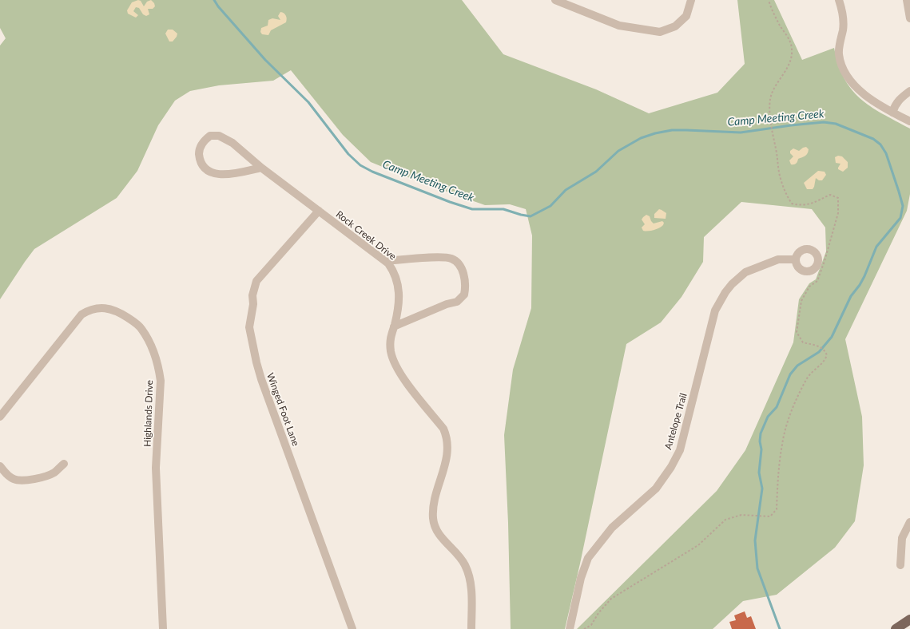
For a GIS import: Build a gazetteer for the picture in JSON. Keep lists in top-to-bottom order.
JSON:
{
  "streets": {
    "street": [
      "Rock Creek Drive",
      "Winged Foot Lane",
      "Highlands Drive",
      "Antelope Trail"
    ]
  },
  "crossings": [
    ["Rock Creek Drive", "Winged Foot Lane"]
  ],
  "water": ["Camp Meeting Creek"]
}
